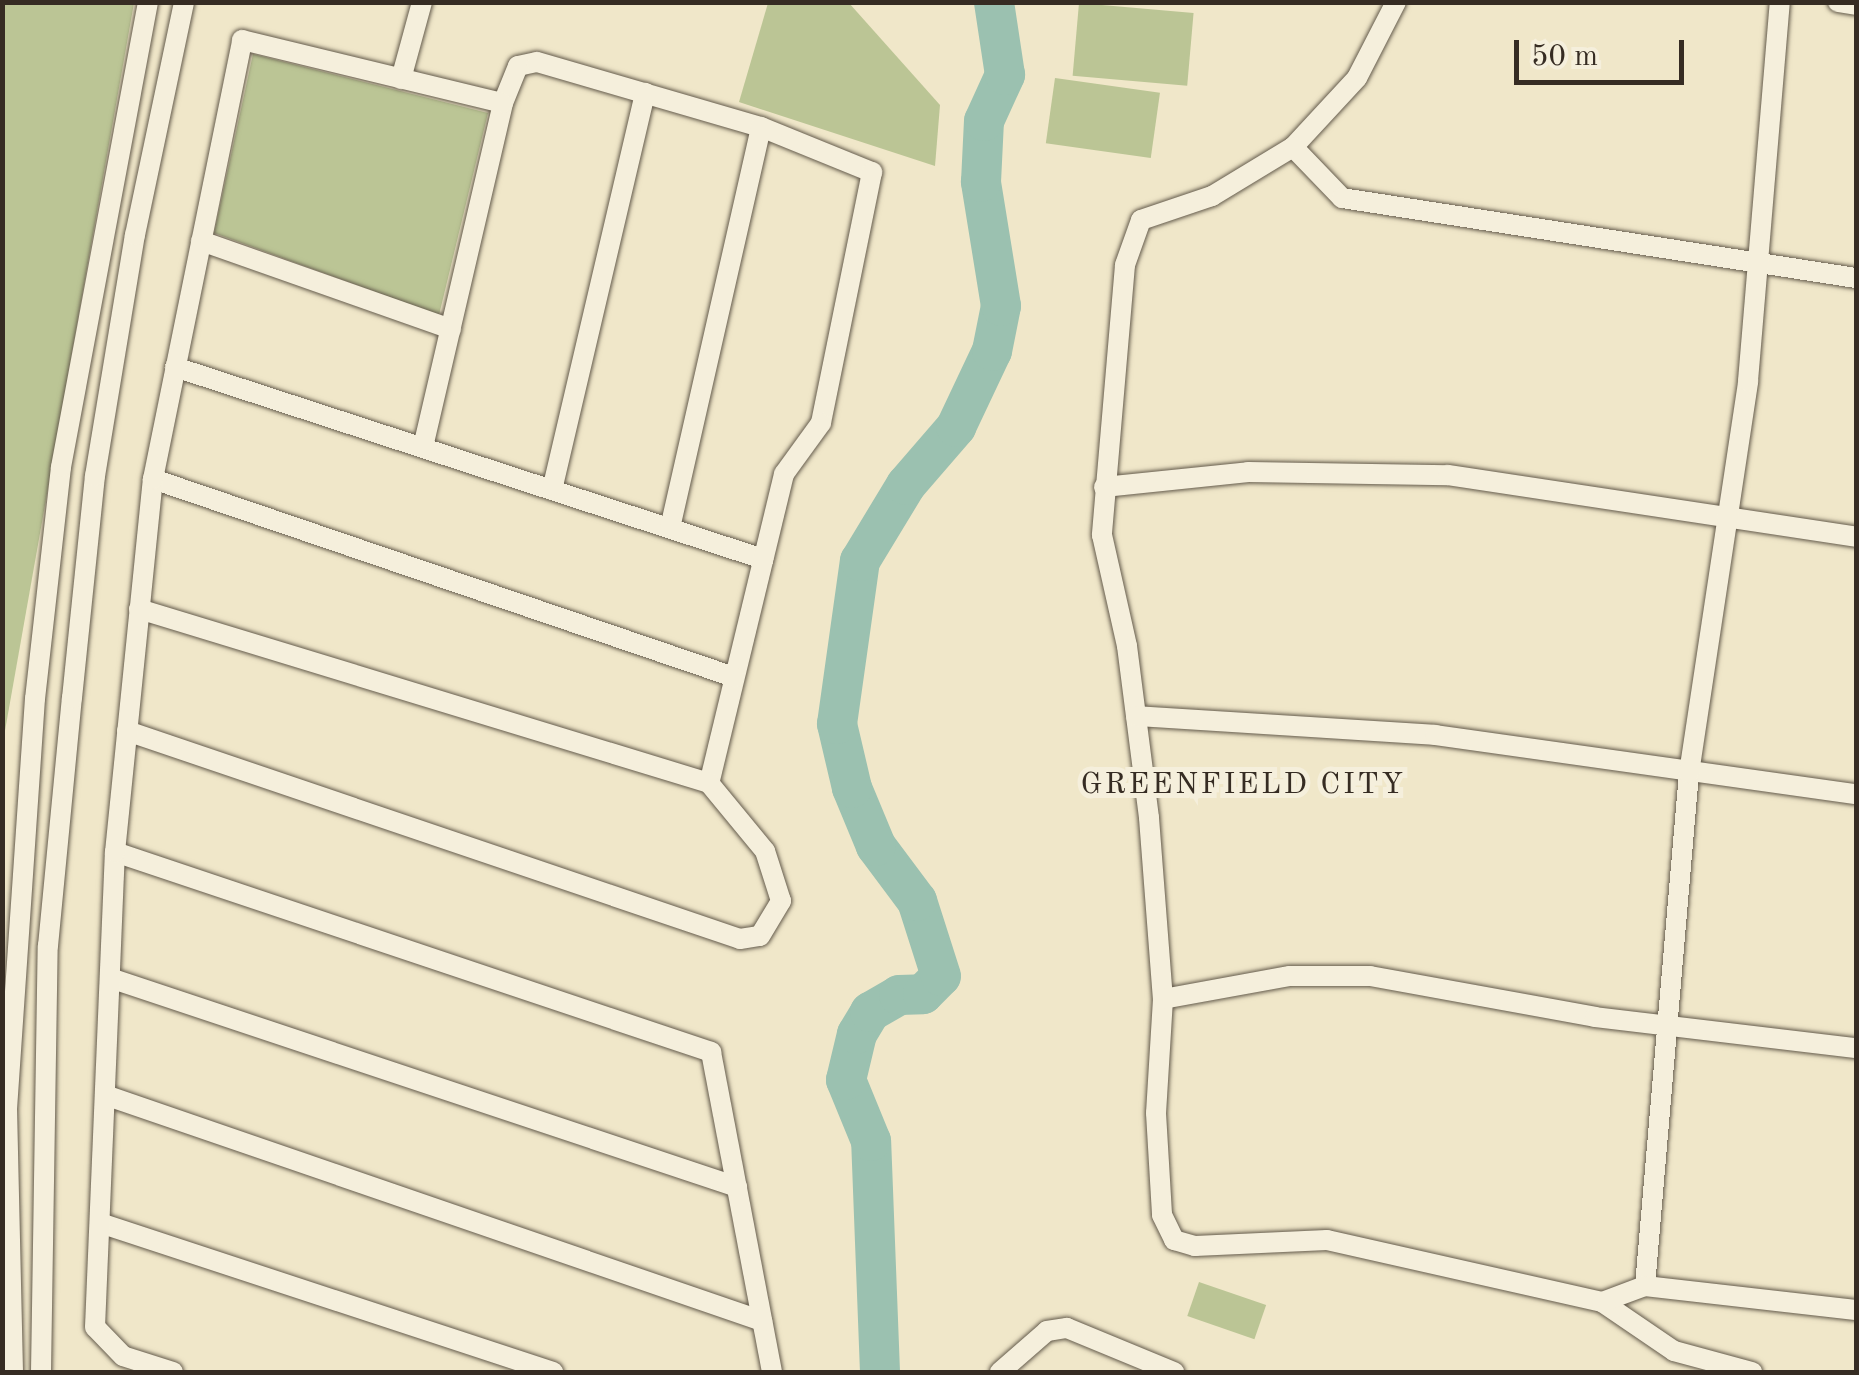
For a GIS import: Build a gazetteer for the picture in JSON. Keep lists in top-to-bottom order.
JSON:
{
  "districts": ["GREENFIELD CITY"],
  "scale_bar": "50 m"
}
